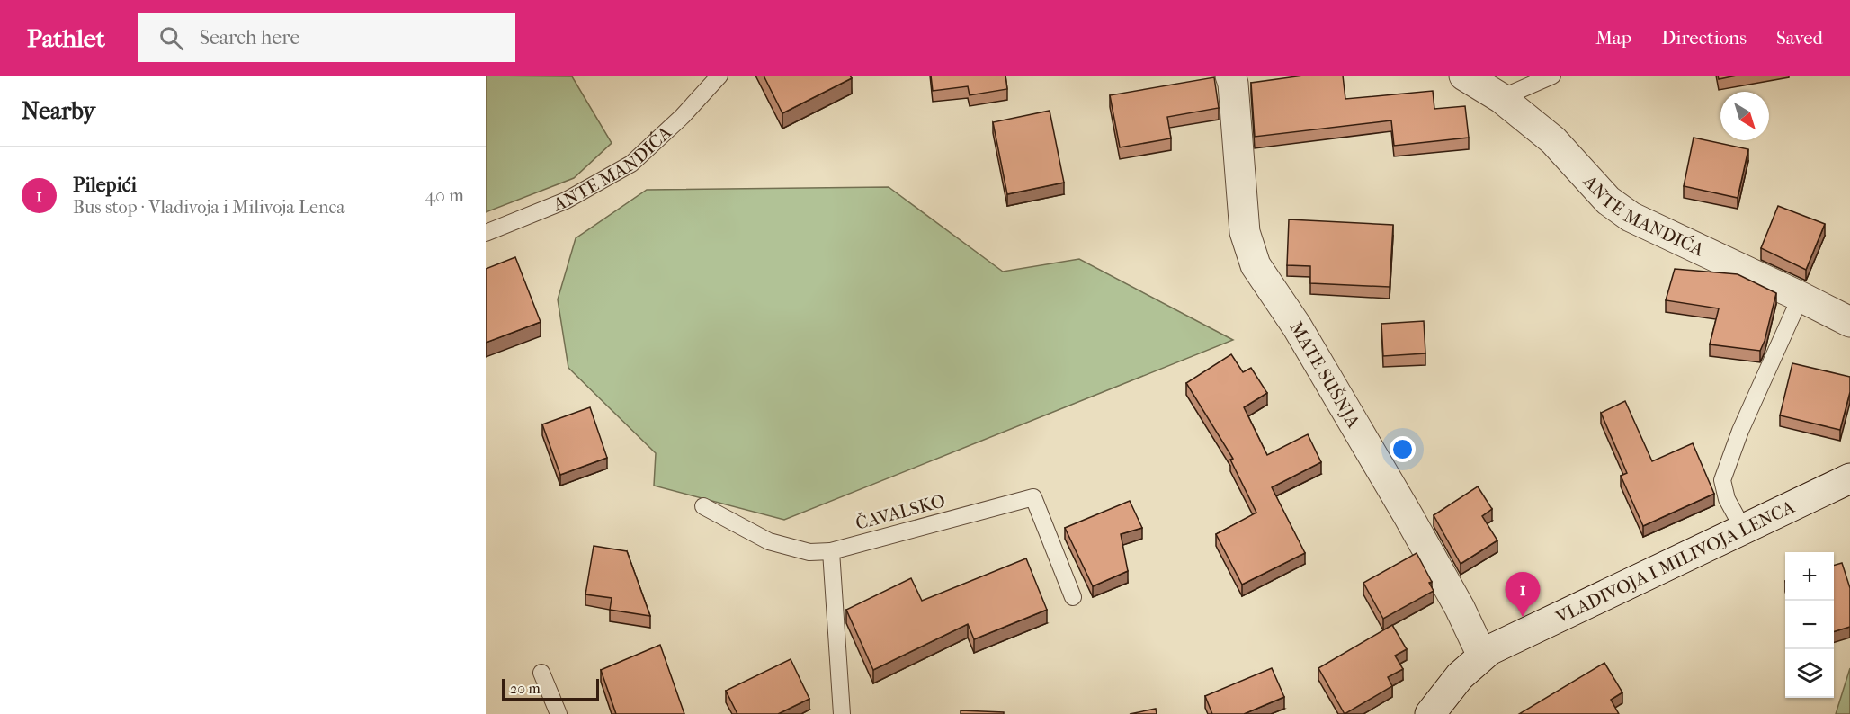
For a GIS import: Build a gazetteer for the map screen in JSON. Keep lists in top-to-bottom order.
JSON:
{
  "streets": {
    "street": ["ANTE MANDIĆA", "MATE SUŠNJA", "VLADIVOJA I MILIVOJA LENCA"],
    "lane": ["ČAVALSKO"]
  },
  "crossings": [
    ["MATE SUŠNJA", "VLADIVOJA I MILIVOJA LENCA"]
  ],
  "scale_bar": "20 m",
  "north": "bottom right",
  "page": {
    "header": "Pathlet",
    "search": "Search here",
    "nav": ["Map", "Directions", "Saved"],
    "heading": "Nearby",
    "list": [
      {
        "mark": "1",
        "name": "Pilepići",
        "note": "Bus stop · Vladivoja i Milivoja Lenca",
        "value": "40 m"
      }
    ],
    "map_buttons": ["+", "−"],
    "pins": "1",
    "scale": "20 m"
  }
}
